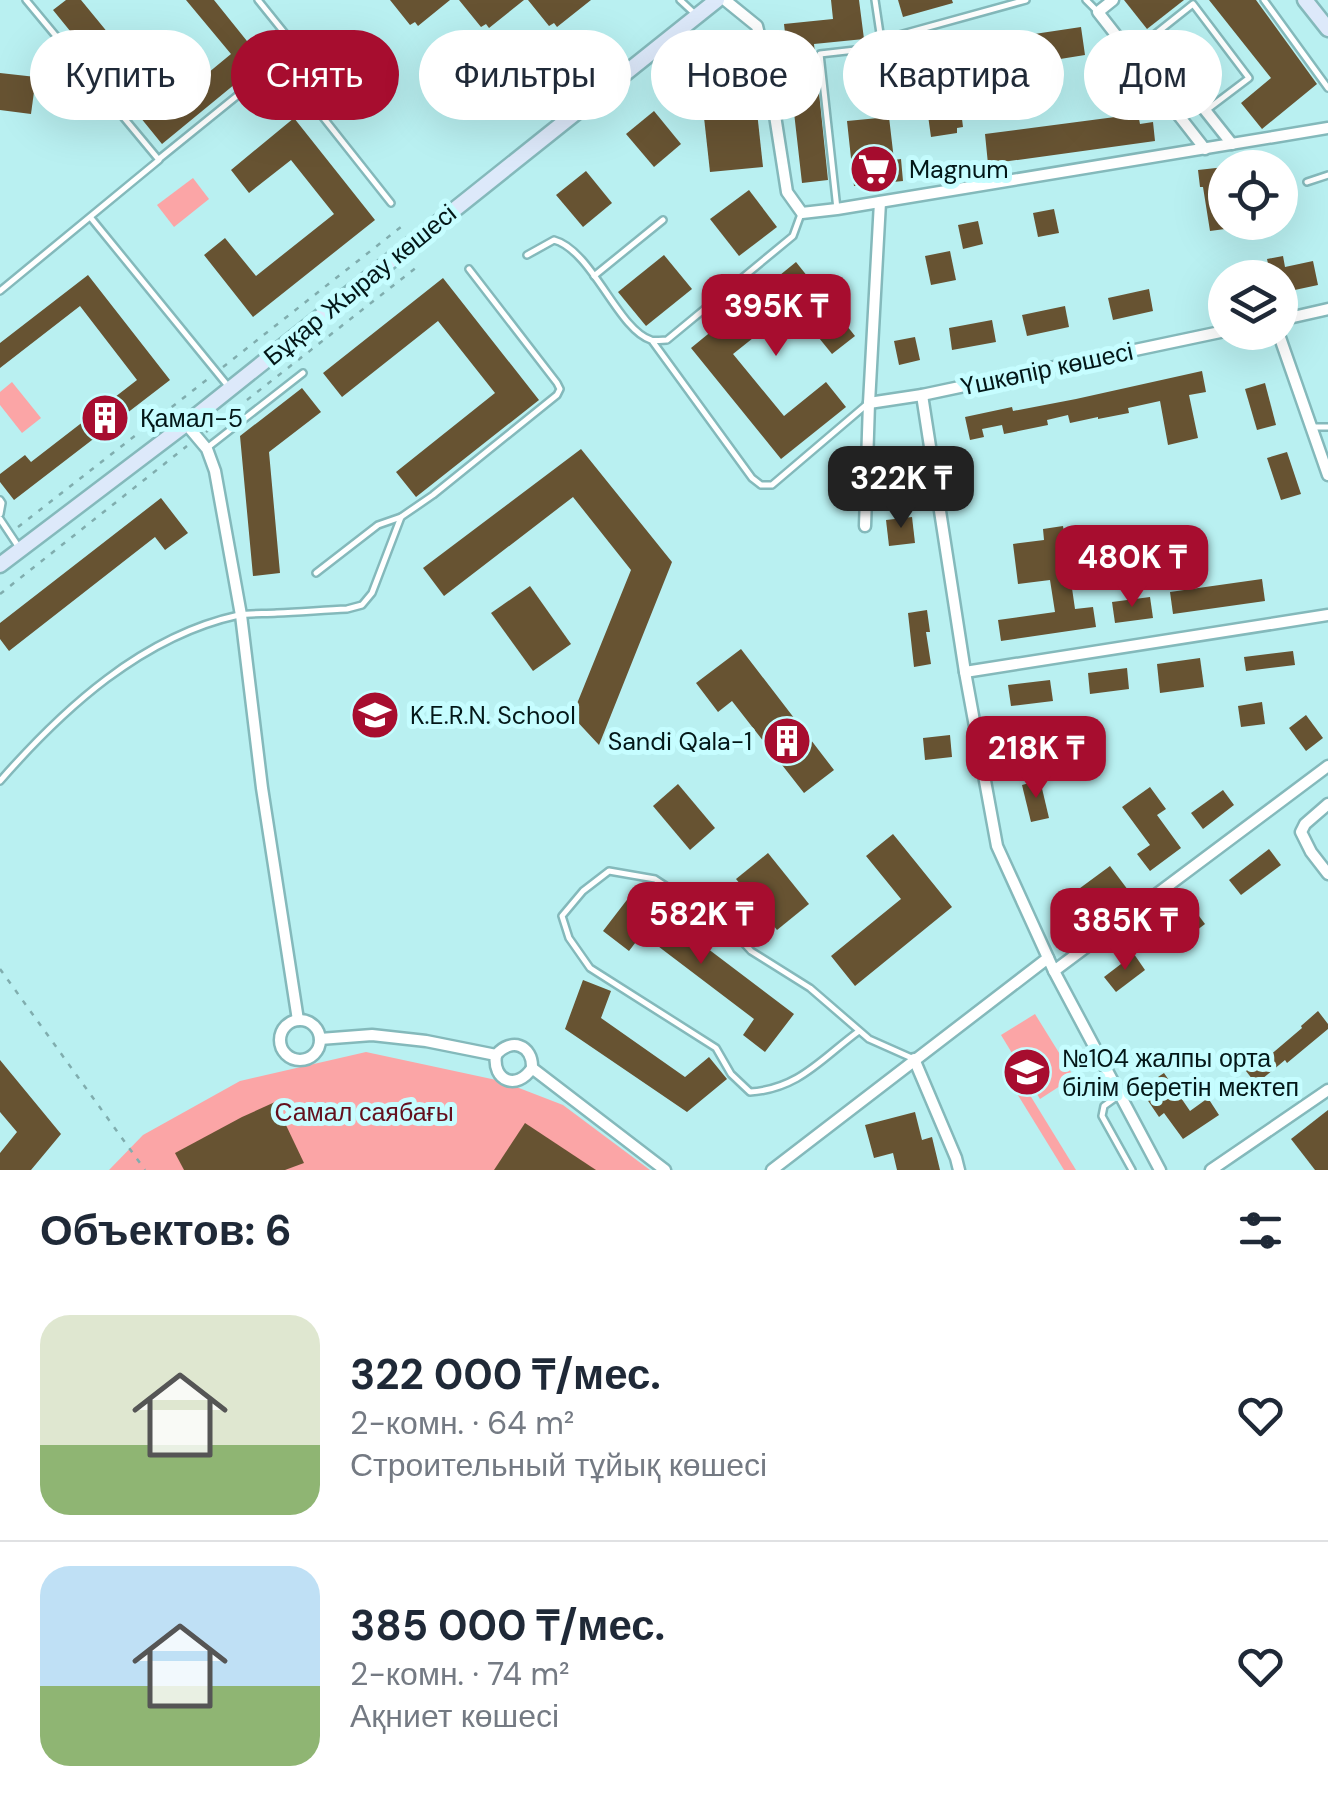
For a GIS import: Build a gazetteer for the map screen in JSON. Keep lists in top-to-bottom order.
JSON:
{
  "streets": {
    "street": ["Бұқар Жырау көшесі", "Үшкөпір көшесі"]
  },
  "parks": ["Самал саябағы"],
  "places": {
    "supermarket": ["Magnum"],
    "building": ["Қамал-5", "Sandi Qala-1"],
    "school or university": ["K.E.R.N. School", "№104 жалпы орта білім беретін мектеп"]
  },
  "page": {
    "chip": [
      "Купить",
      "Снять",
      "Фильтры",
      "Новое",
      "Квартира",
      "Дом"
    ],
    "price": [
      "395K ₸",
      "322K ₸",
      "480K ₸",
      "218K ₸",
      "582K ₸",
      "385K ₸"
    ],
    "heading": "Объектов: 6",
    "list": [
      {
        "name": "322 000 ₸/мес.",
        "note": "2-комн. · 64 m² · Строительный тұйық көшесі"
      },
      {
        "name": "385 000 ₸/мес.",
        "note": "2-комн. · 74 m² · Ақниет көшесі"
      }
    ]
  }
}
